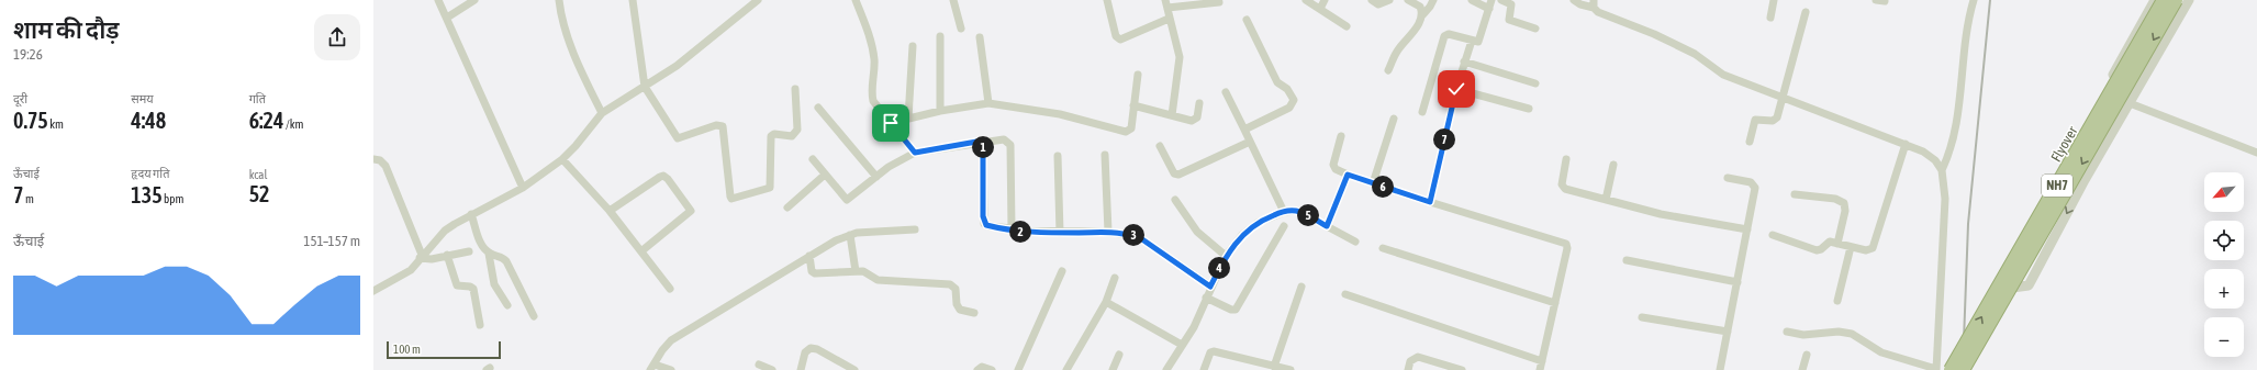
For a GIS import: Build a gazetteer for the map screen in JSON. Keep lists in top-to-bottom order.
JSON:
{
  "streets": {
    "highway": ["Flyover", "NH7"]
  },
  "scale_bar": "100 m",
  "north": "bottom left",
  "page": {
    "heading": ["शाम की दौड़", "19:26"],
    "stats": [
      ["दूरी", "0.75 km"],
      ["समय", "4:48"],
      ["गति", "6:24 /km"],
      ["ऊँचाई", "7 m"],
      ["हृदय गति", "135 bpm"],
      ["kcal", "52"]
    ],
    "pins": [
      "7",
      "1",
      "6",
      "5",
      "2",
      "3",
      "4"
    ],
    "map_buttons": ["+", "−"],
    "chart": ["ऊँचाई", "151–157 m"],
    "scale": "100 m"
  }
}
